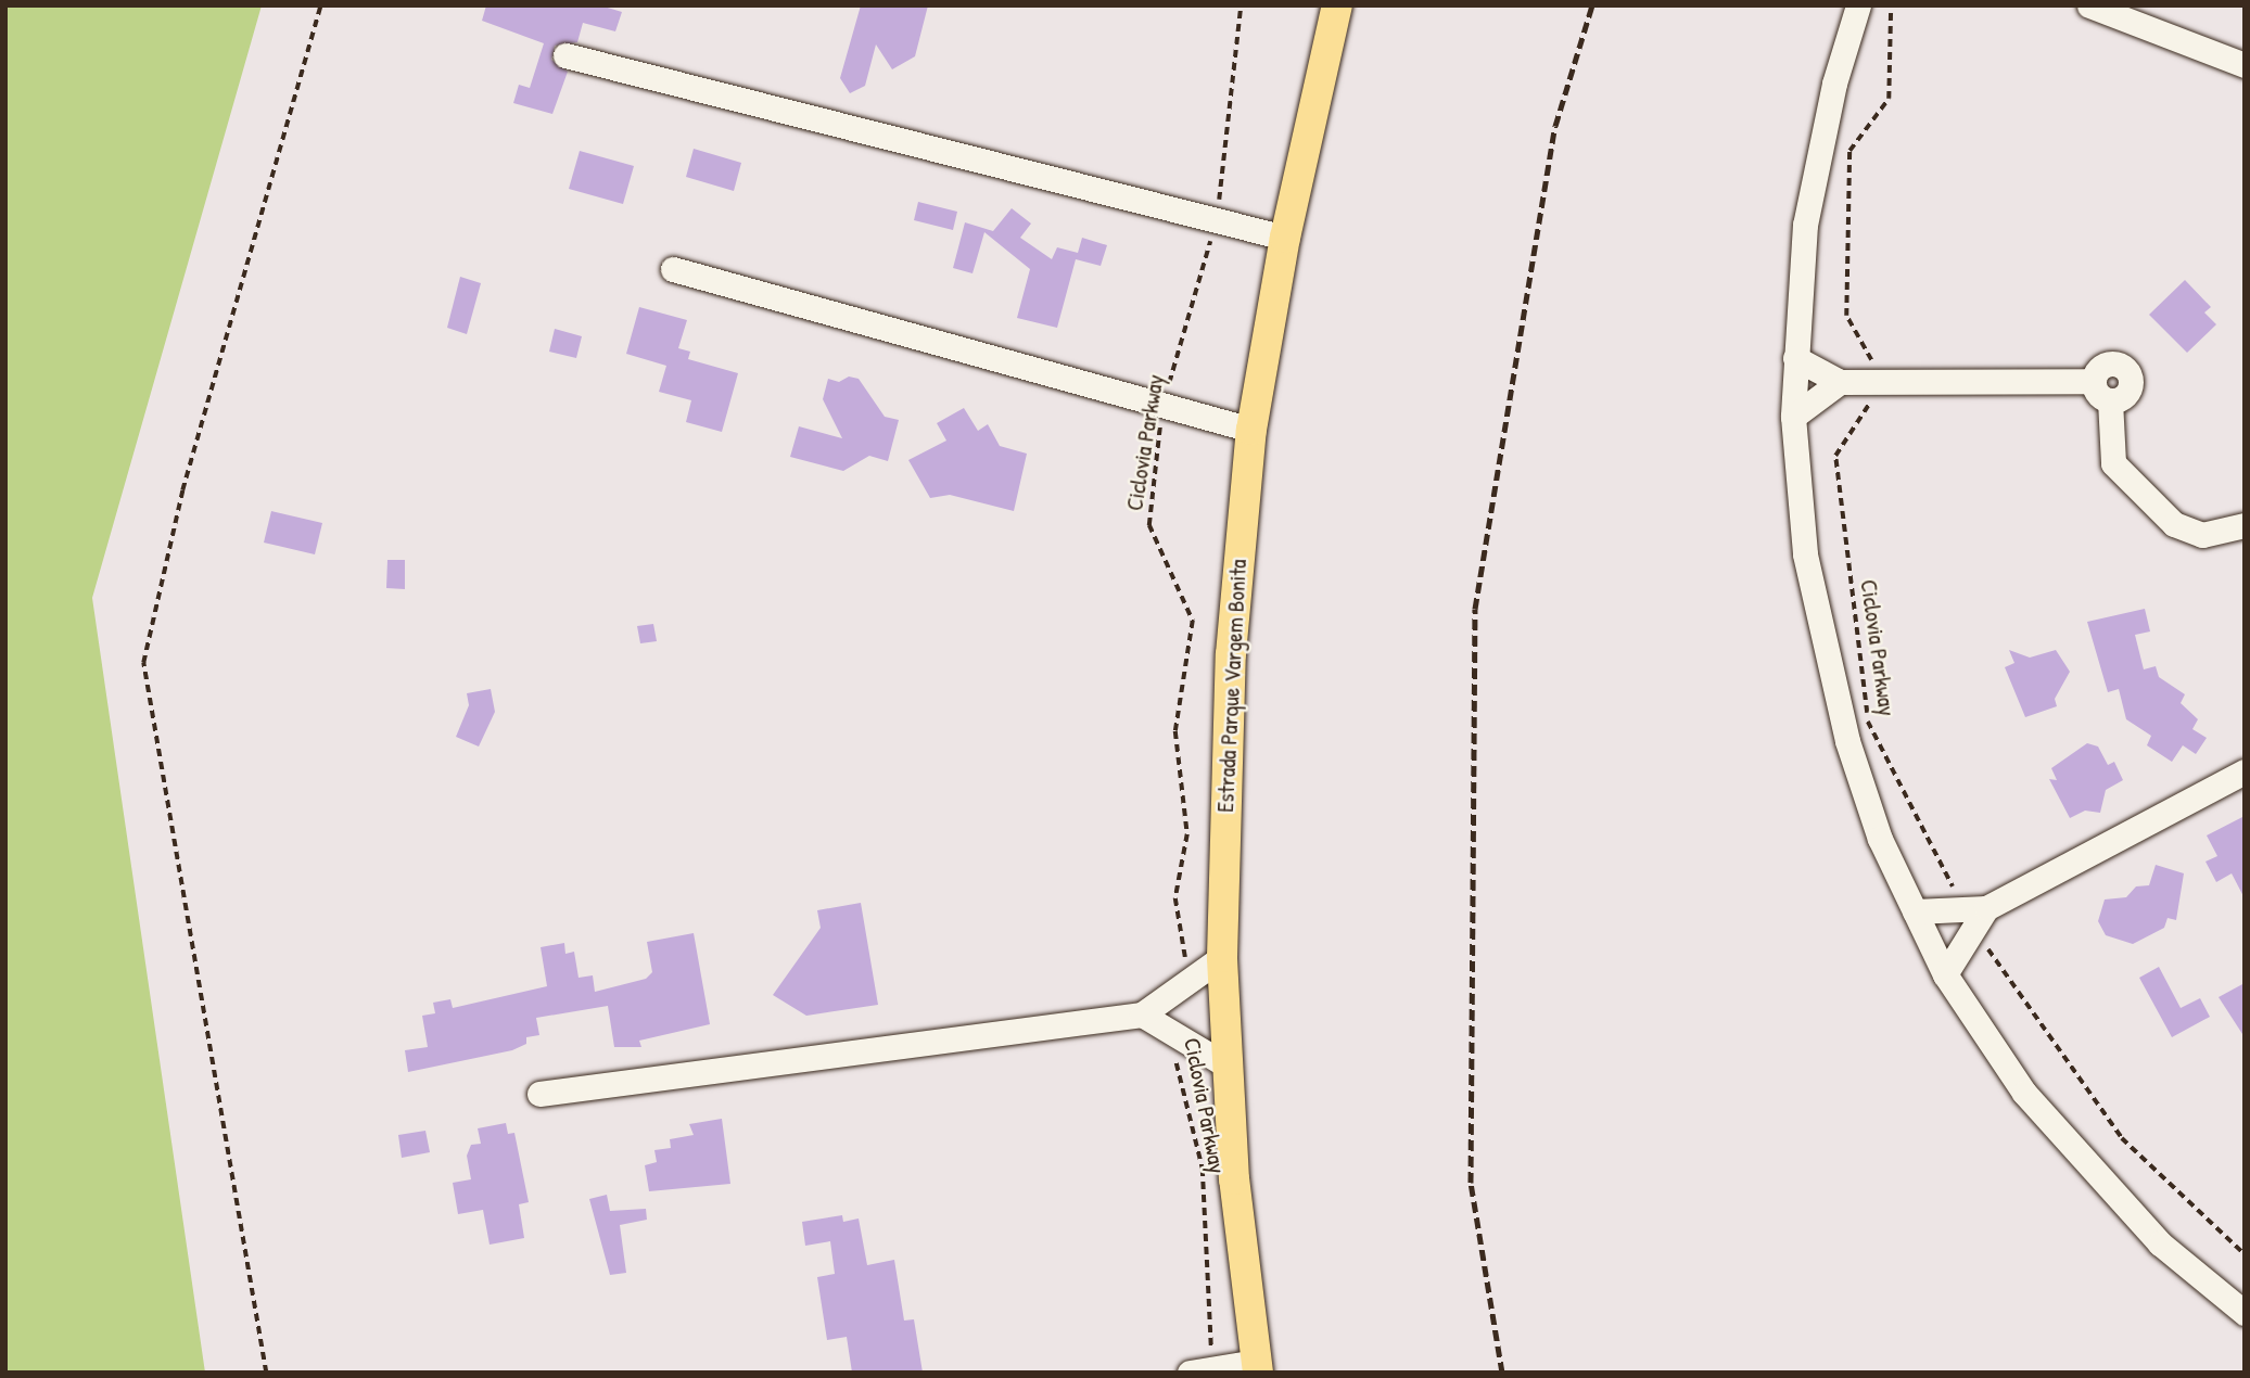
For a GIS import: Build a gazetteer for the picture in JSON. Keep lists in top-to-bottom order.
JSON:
{
  "streets": {
    "main road": ["Estrada Parque Vargem Bonita"],
    "path": ["Ciclovia Parkway"]
  }
}
